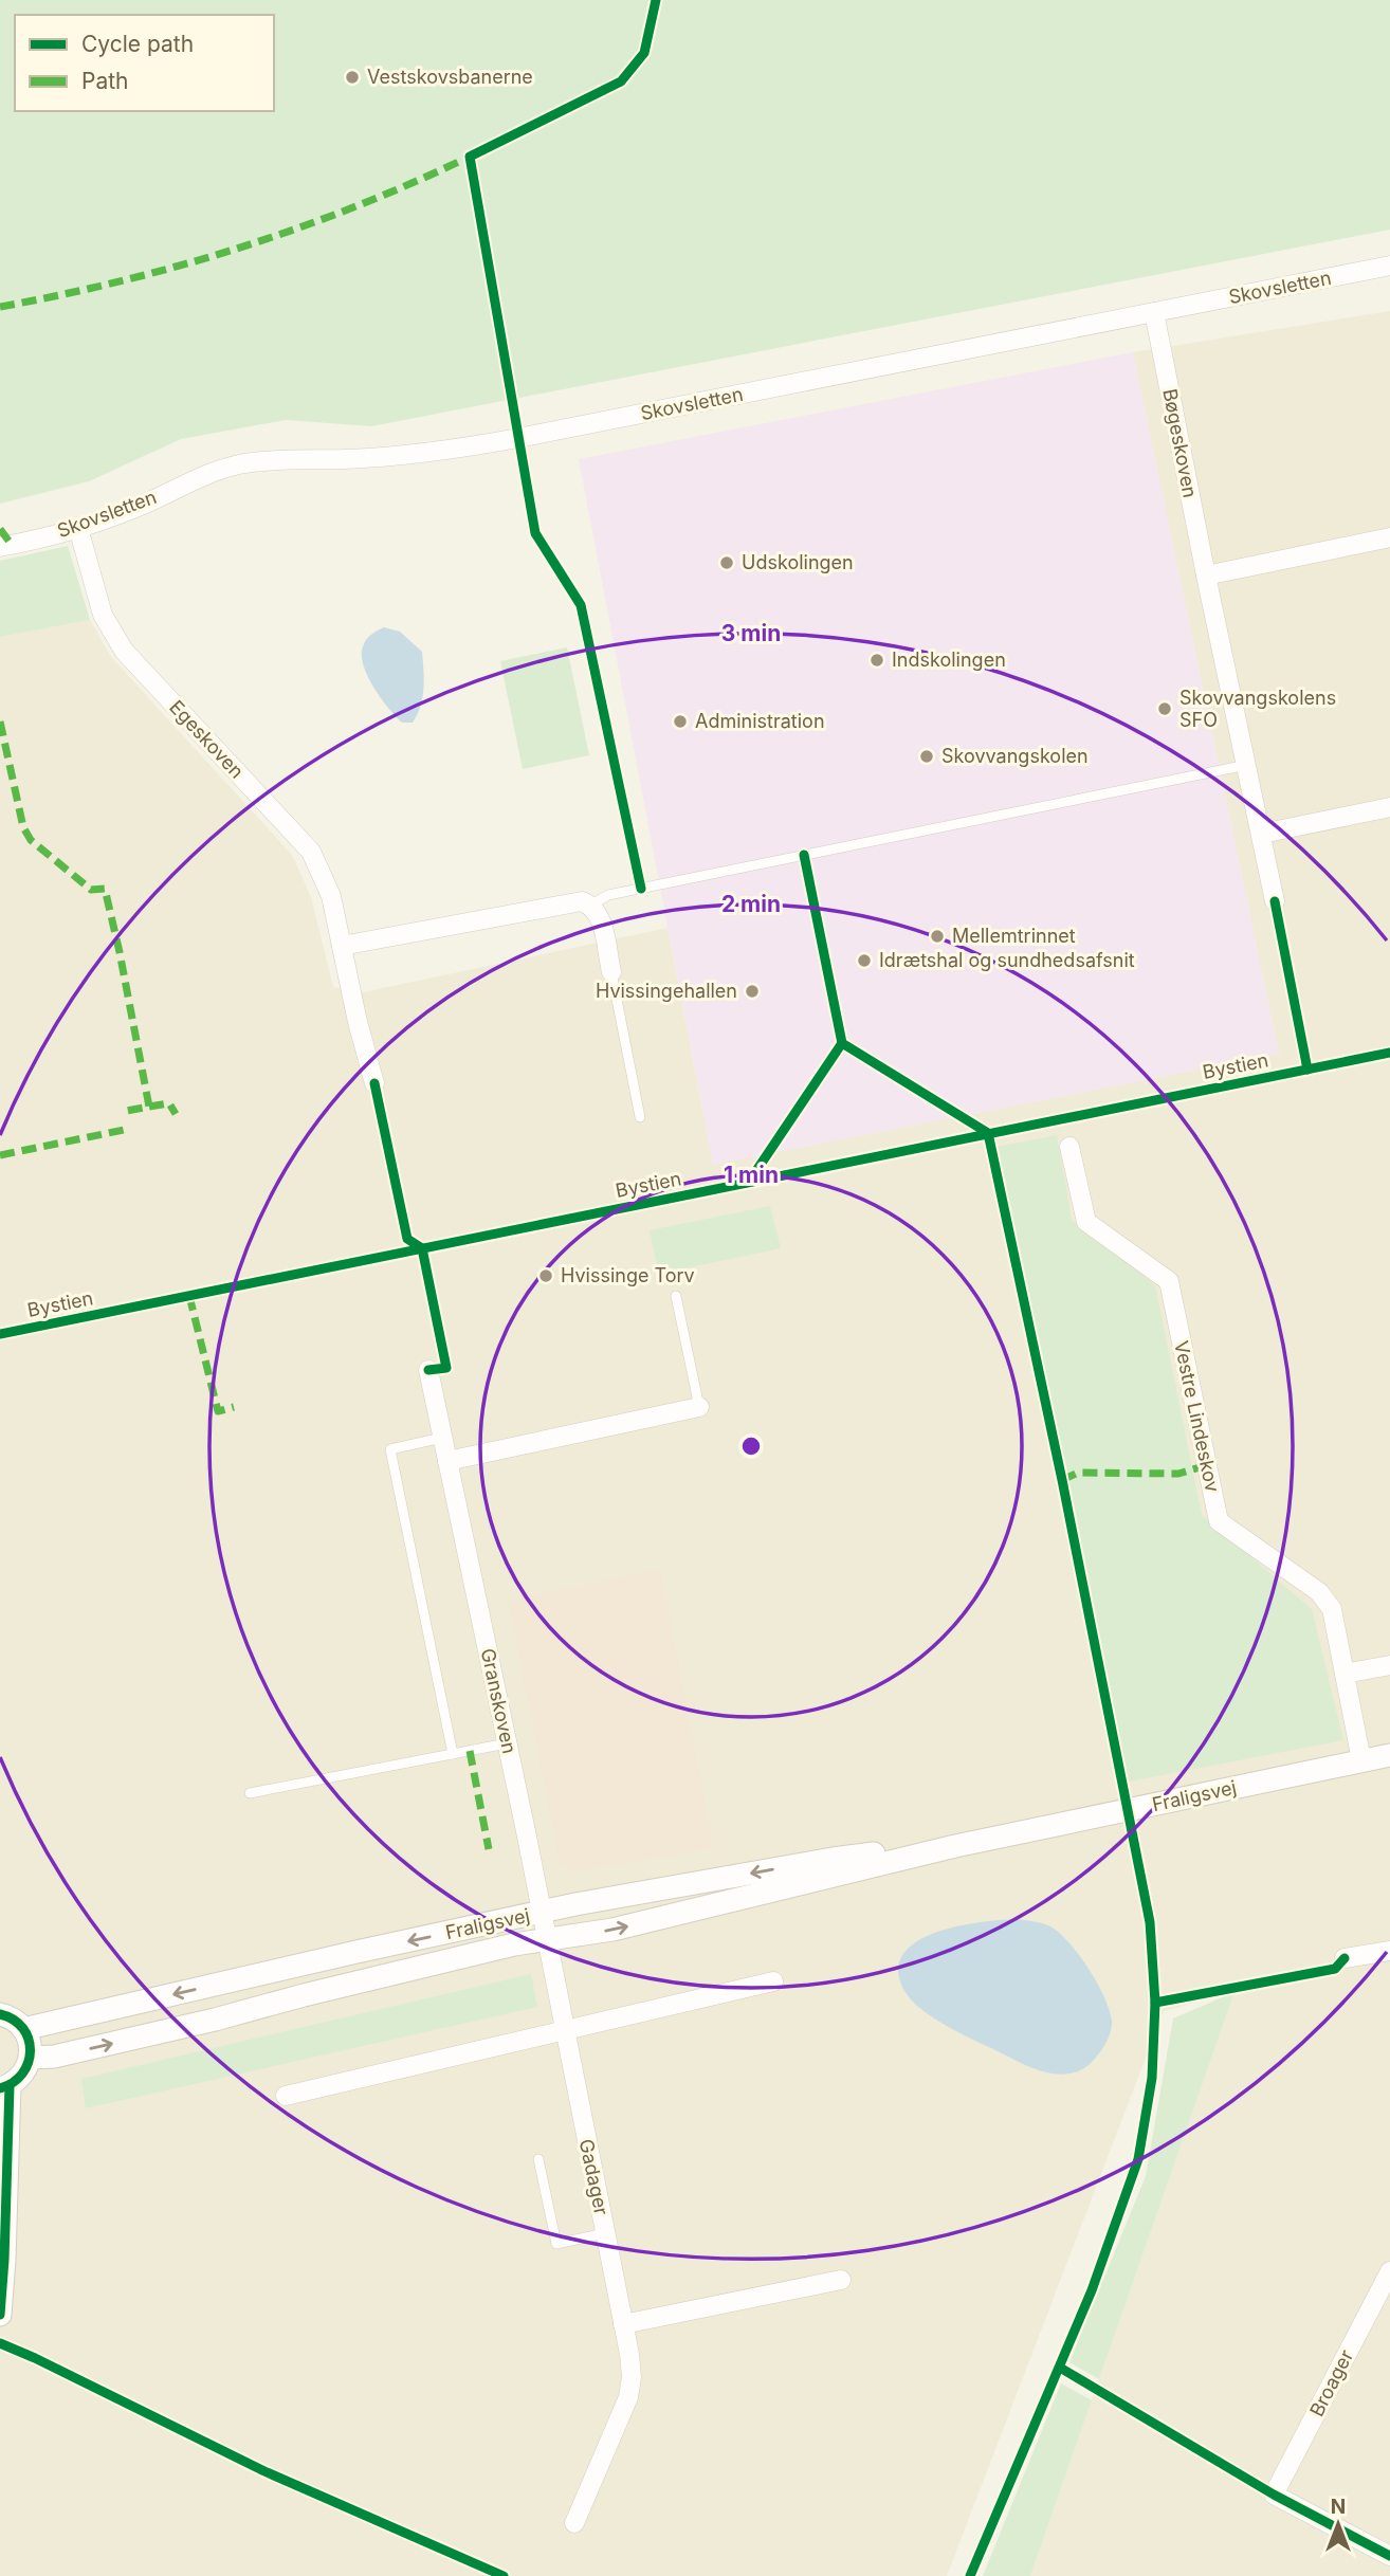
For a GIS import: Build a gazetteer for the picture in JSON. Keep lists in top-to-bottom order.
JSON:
{
  "streets": {
    "street": [
      "Skovsletten",
      "Bøgeskoven",
      "Egeskoven",
      "Vestre Lindeskov",
      "Granskoven",
      "Fraligsvej",
      "Gadager",
      "Broager"
    ],
    "lane": ["Bystien"]
  },
  "crossings": [
    ["Skovsletten", "Bøgeskoven"],
    ["Skovsletten", "Egeskoven"],
    ["Vestre Lindeskov", "Fraligsvej"],
    ["Granskoven", "Fraligsvej"],
    ["Granskoven", "Gadager"],
    ["Fraligsvej", "Gadager"]
  ],
  "places": [
    "Vestskovsbanerne",
    "Udskolingen",
    "Indskolingen",
    "Skovvangskolens SFO",
    "Administration",
    "Skovvangskolen",
    "Mellemtrinnet",
    "Idrætshal og sundhedsafsnit",
    "Hvissingehallen",
    "Hvissinge Torv"
  ],
  "legend": ["Cycle path", "Path"],
  "north": "top",
  "rings": ["3 min", "2 min", "1 min"]
}
